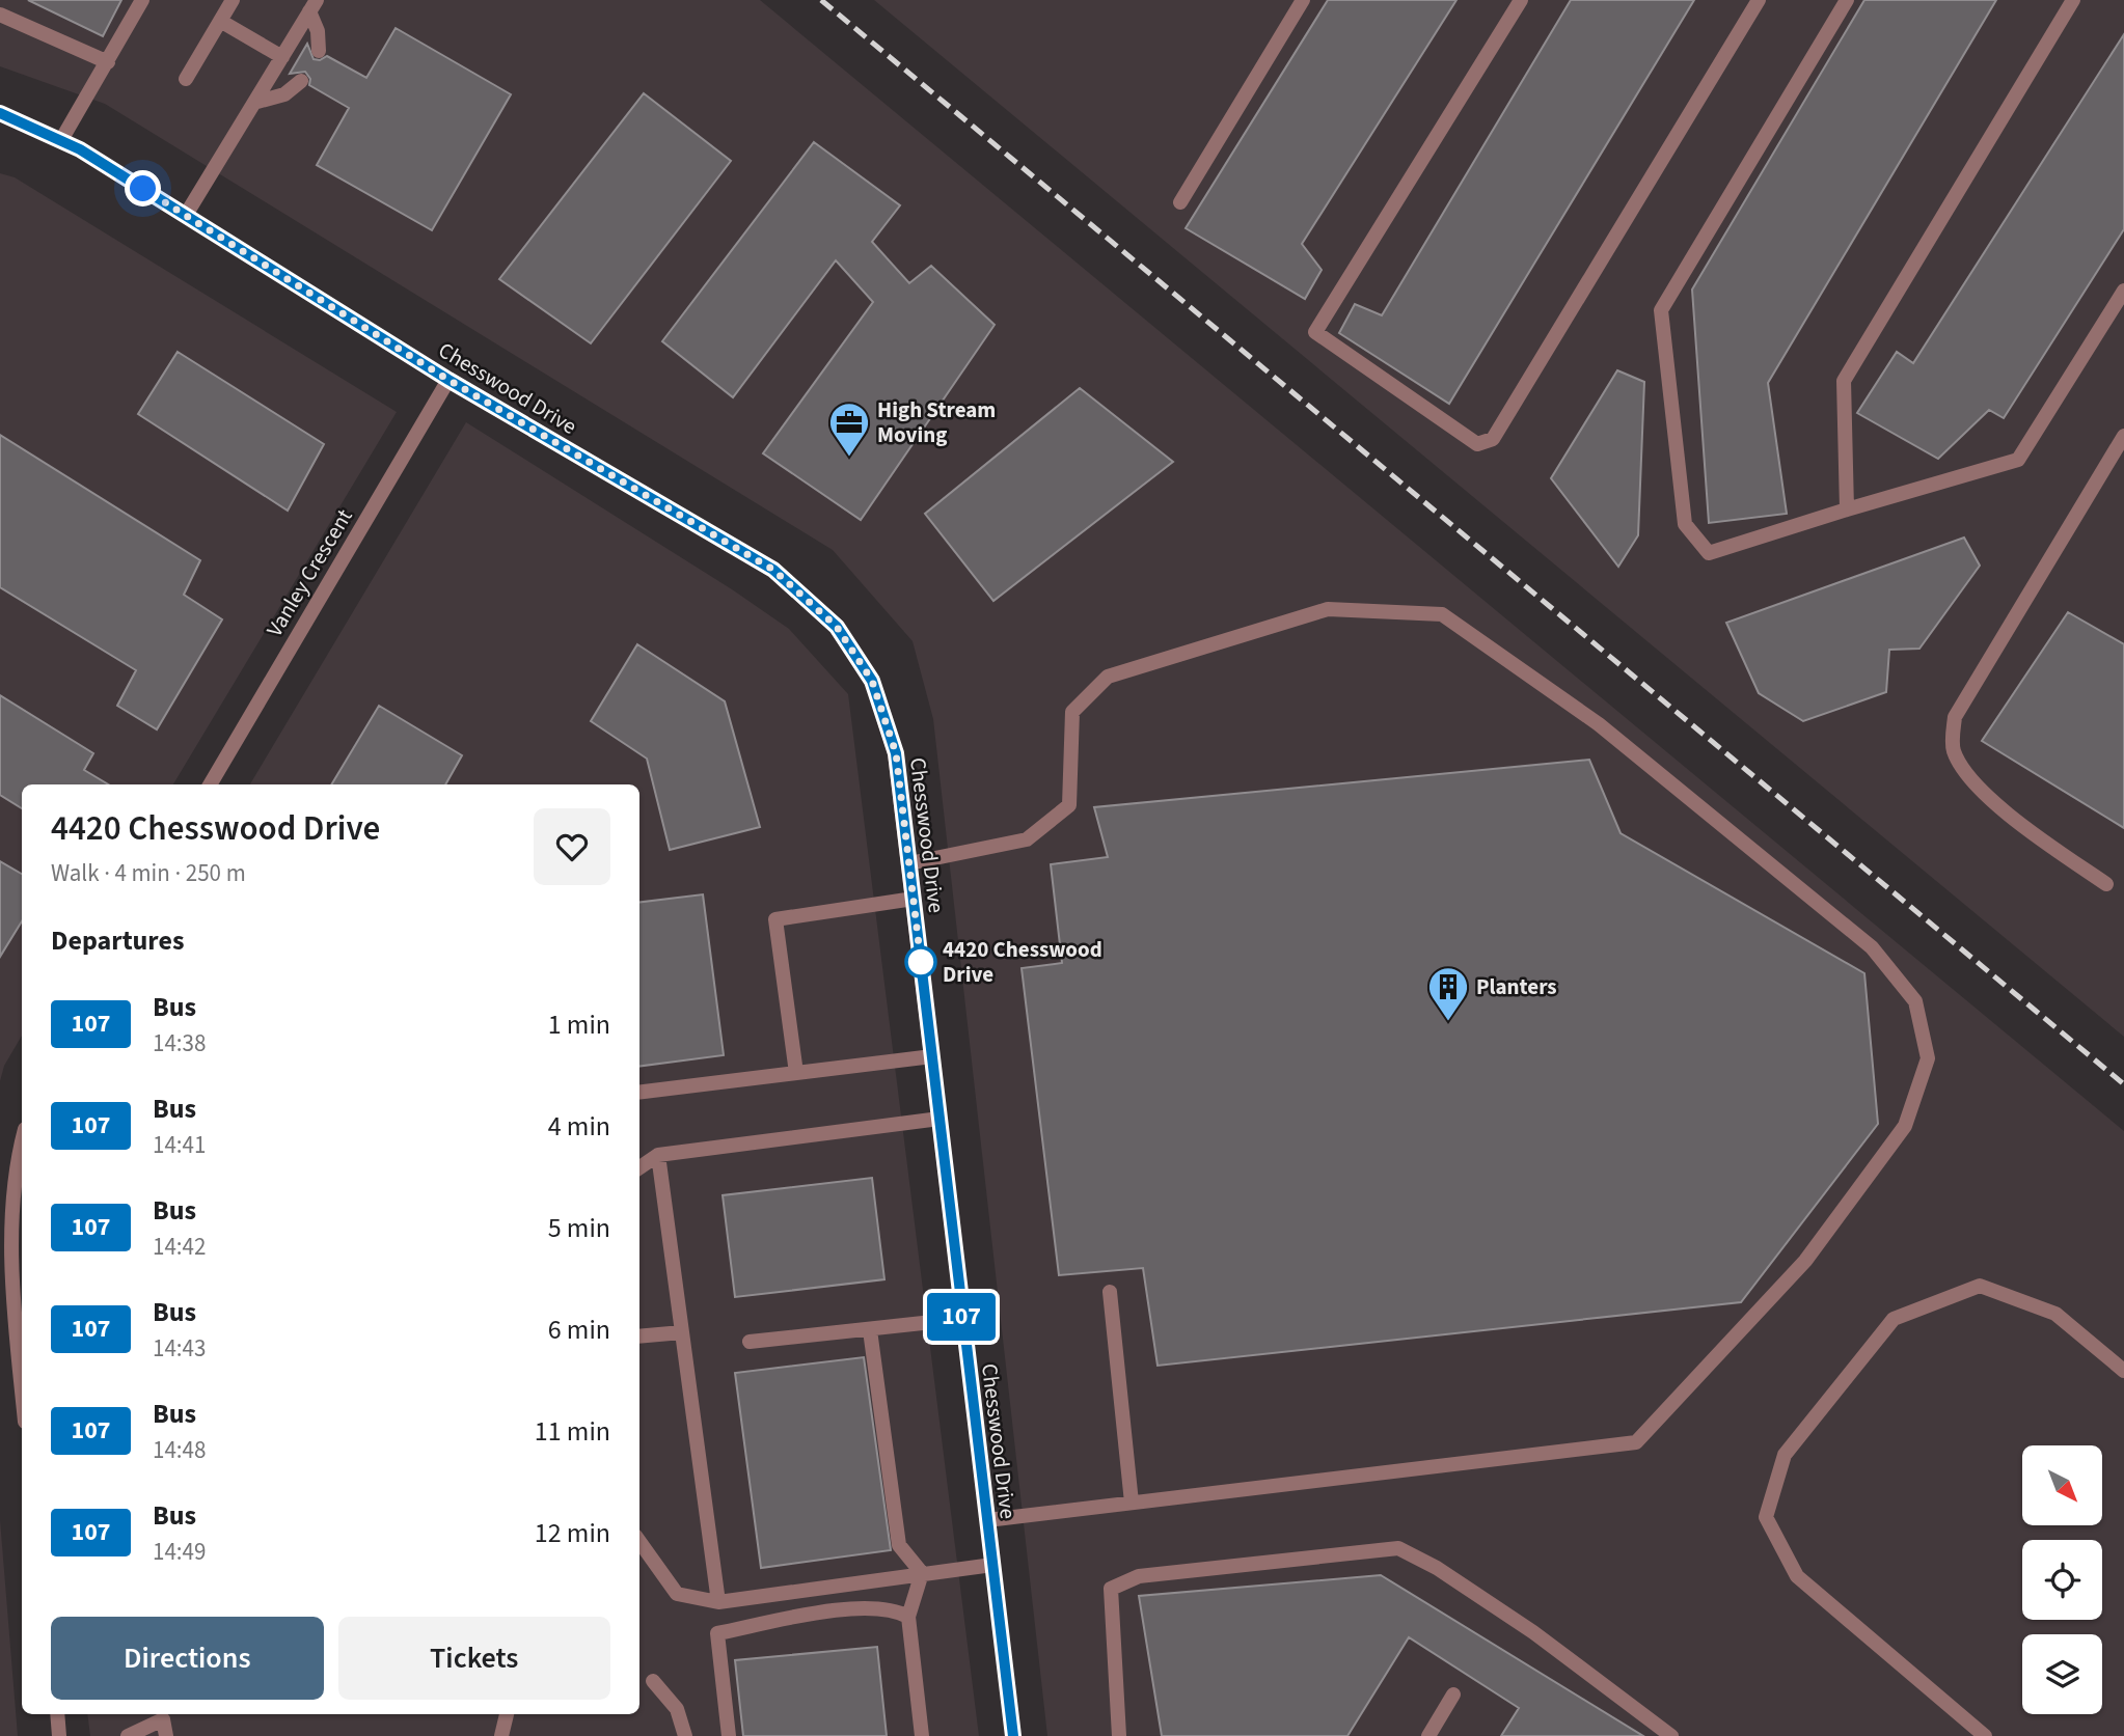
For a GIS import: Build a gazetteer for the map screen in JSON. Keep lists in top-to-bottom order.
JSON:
{
  "streets": {
    "street": ["Chesswood Drive", "Vanley Crescent"]
  },
  "crossings": [
    ["Chesswood Drive", "Vanley Crescent"]
  ],
  "places": {
    "office": ["High Stream Moving"],
    "other": ["4420 Chesswood Drive"],
    "building": ["Planters"]
  },
  "lines": ["bus line 107"],
  "north": "bottom right",
  "page": {
    "on_map": "107",
    "heading": [
      ["4420 Chesswood Drive", "Walk · 4 min · 250 m"],
      "Departures"
    ],
    "list": [
      {
        "mark": "107",
        "name": "Bus",
        "note": "14:38",
        "value": "1 min"
      },
      {
        "mark": "107",
        "name": "Bus",
        "note": "14:41",
        "value": "4 min"
      },
      {
        "mark": "107",
        "name": "Bus",
        "note": "14:42",
        "value": "5 min"
      },
      {
        "mark": "107",
        "name": "Bus",
        "note": "14:43",
        "value": "6 min"
      },
      {
        "mark": "107",
        "name": "Bus",
        "note": "14:48",
        "value": "11 min"
      },
      {
        "mark": "107",
        "name": "Bus",
        "note": "14:49",
        "value": "12 min"
      }
    ],
    "buttons": ["Directions", "Tickets"]
  }
}
